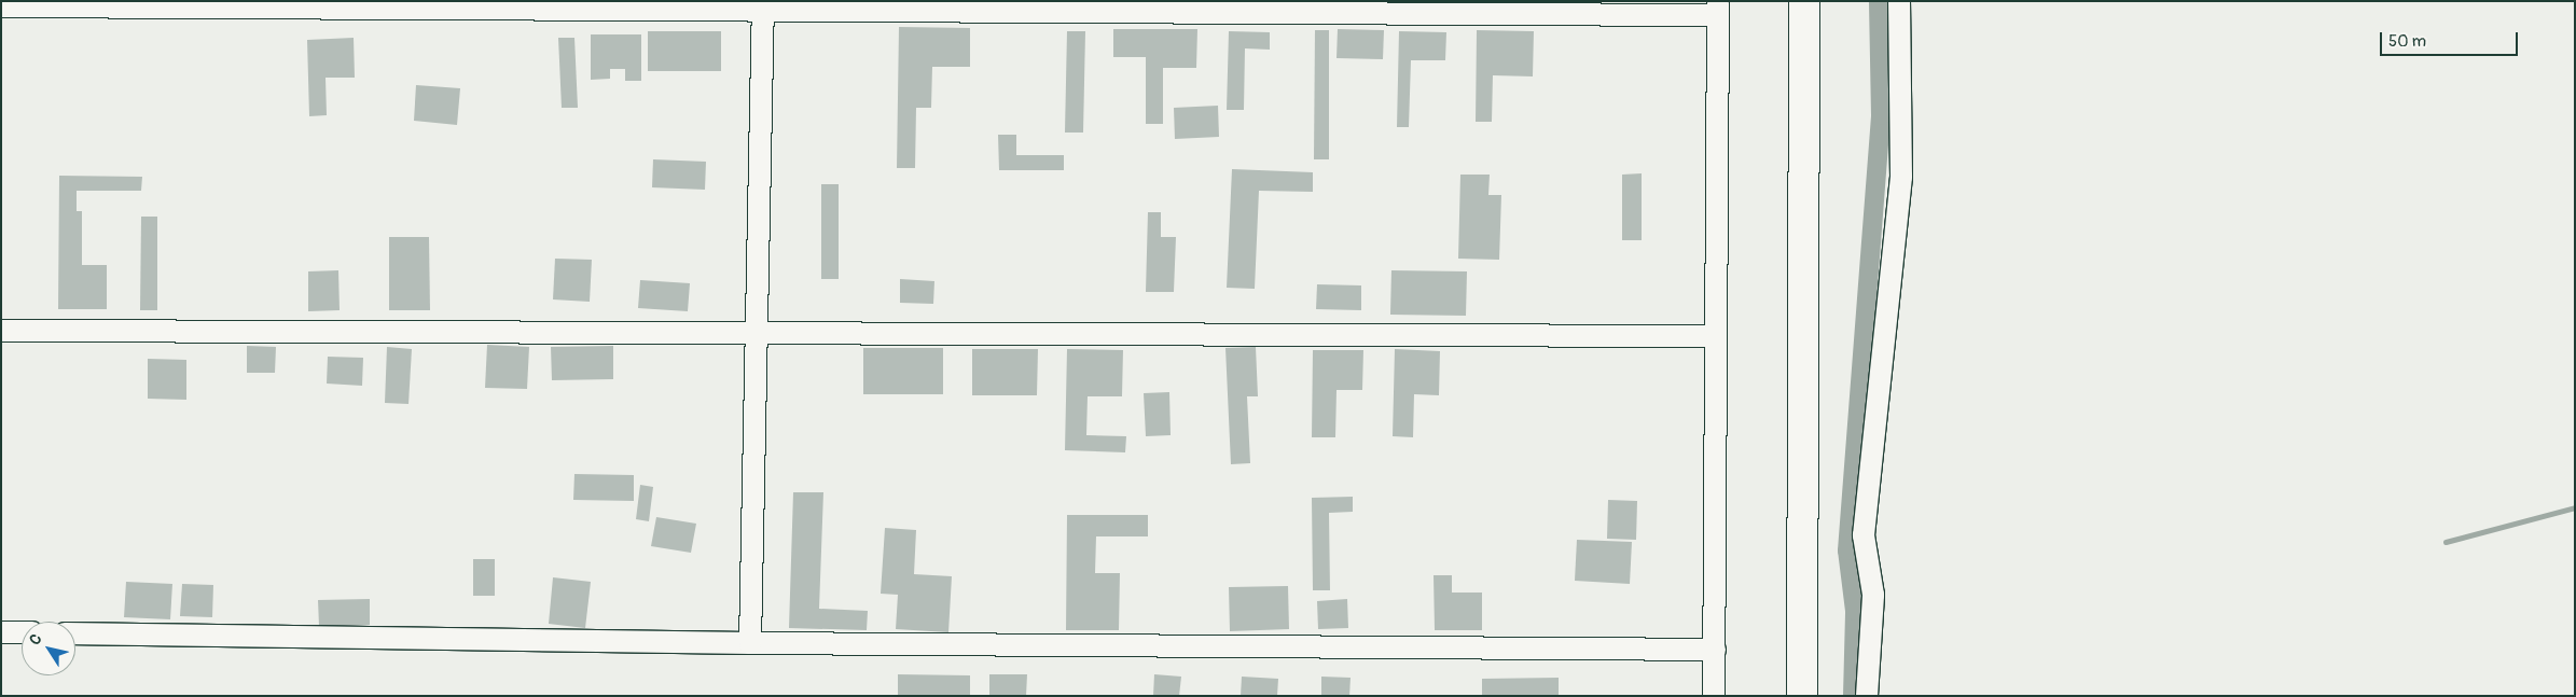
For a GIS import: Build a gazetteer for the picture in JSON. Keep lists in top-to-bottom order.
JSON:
{
  "scale_bar": "50 m",
  "north": "top left"
}
